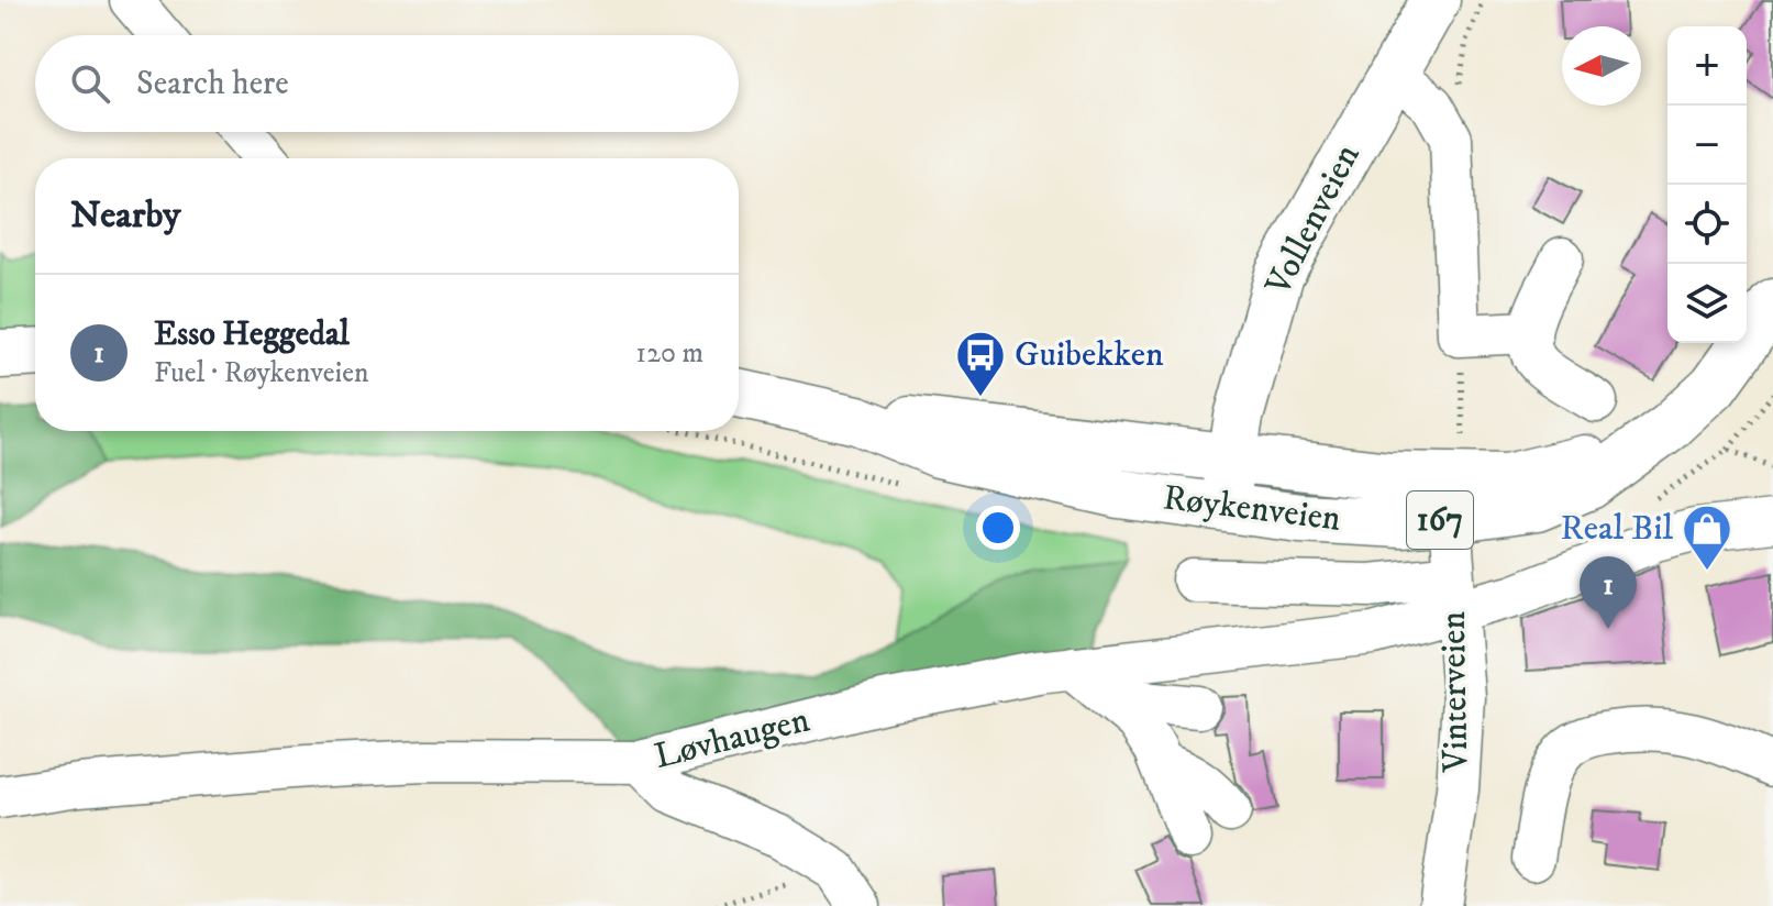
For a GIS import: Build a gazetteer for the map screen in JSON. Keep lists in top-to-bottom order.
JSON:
{
  "streets": {
    "main road": ["Vollenveien", "Røykenveien", "167"],
    "street": ["Vinterveien", "Løvhaugen"]
  },
  "crossings": [
    ["Vollenveien", "Røykenveien"],
    ["Røykenveien", "Vinterveien"],
    ["Vinterveien", "Løvhaugen"]
  ],
  "places": {
    "bus stop": ["Guibekken"],
    "shop": ["Real Bil"]
  },
  "north": "left",
  "page": {
    "map_buttons": ["+", "−"],
    "search": "Search here",
    "heading": "Nearby",
    "list": [
      {
        "mark": "1",
        "name": "Esso Heggedal",
        "note": "Fuel · Røykenveien",
        "value": "120 m"
      }
    ],
    "pins": "1"
  }
}
